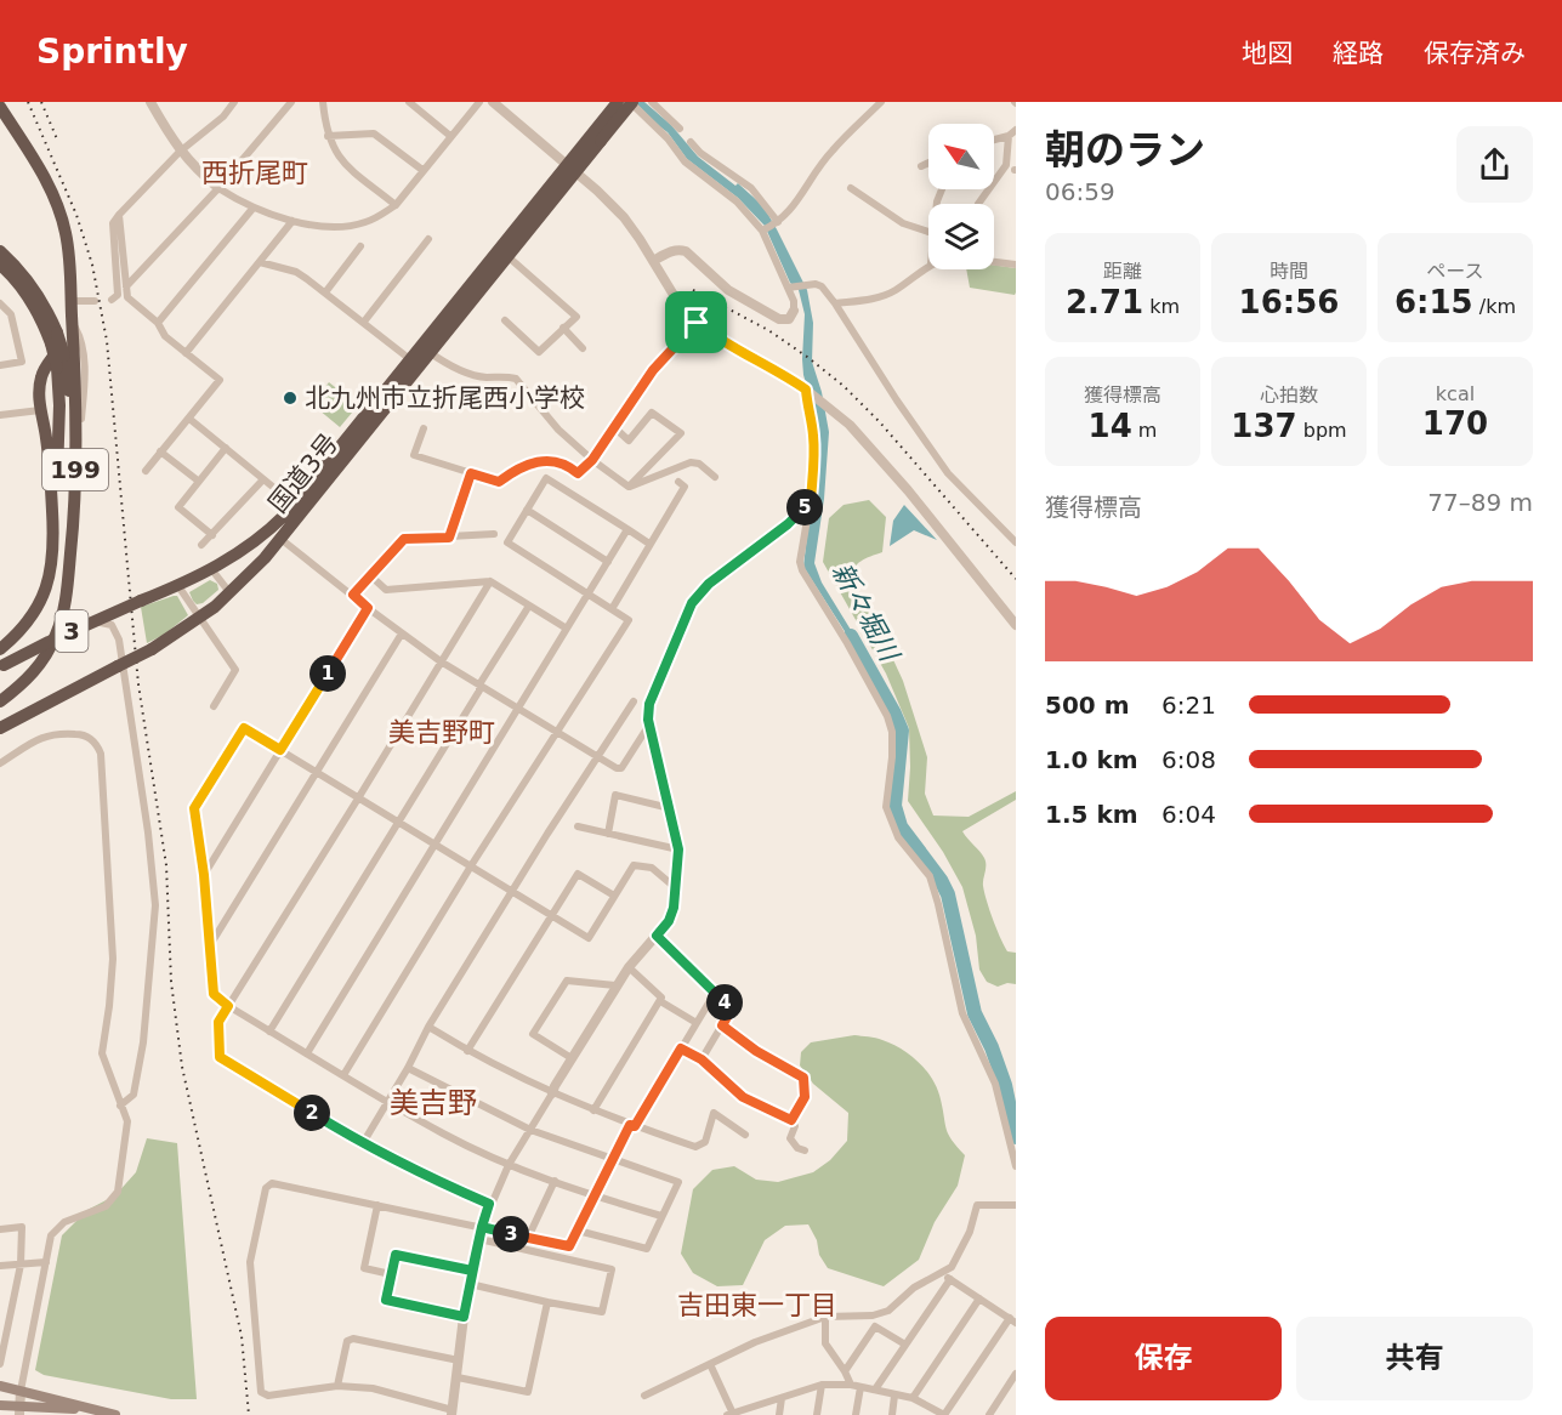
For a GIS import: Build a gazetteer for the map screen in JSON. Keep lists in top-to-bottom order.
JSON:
{
  "streets": {
    "highway": ["199", "国道3号", "3"]
  },
  "districts": [
    "西折尾町",
    "美吉野町",
    "美吉野",
    "吉田東一丁目"
  ],
  "water": ["新々堀川"],
  "places": ["北九州市立折尾西小学校"],
  "north": "top left",
  "page": {
    "header": "Sprintly",
    "nav": ["地図", "経路", "保存済み"],
    "heading": ["朝のラン", "06:59"],
    "stats": [
      ["距離", "2.71 km"],
      ["時間", "16:56"],
      ["ペース", "6:15 /km"],
      ["獲得標高", "14 m"],
      ["心拍数", "137 bpm"],
      ["kcal", "170"]
    ],
    "chart": ["獲得標高", "77–89 m"],
    "pins": [
      "5",
      "1",
      "4",
      "2",
      "3"
    ],
    "list": [
      {
        "name": "500 m",
        "note": "6:21"
      },
      {
        "name": "1.0 km",
        "note": "6:08"
      },
      {
        "name": "1.5 km",
        "note": "6:04"
      }
    ],
    "buttons": ["保存", "共有"]
  }
}
